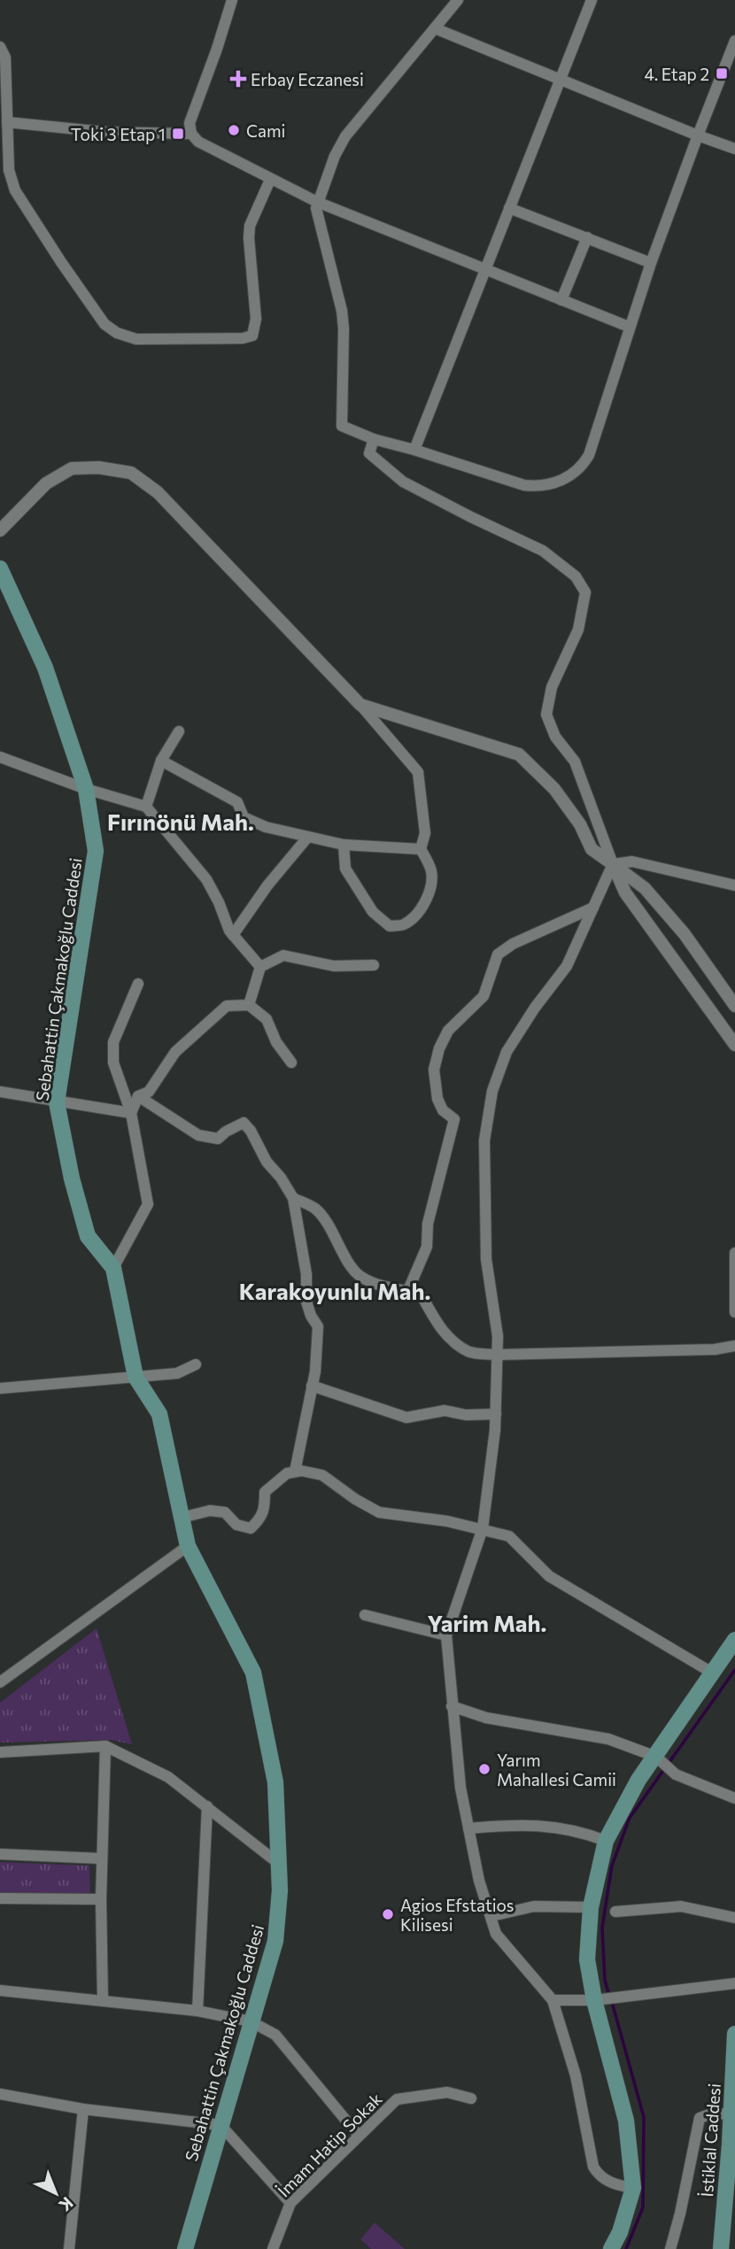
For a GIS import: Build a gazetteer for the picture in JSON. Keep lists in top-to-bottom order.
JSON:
{
  "streets": {
    "main road": ["Sebahattin Çakmakoğlu Caddesi", "İstiklal Caddesi"],
    "street": ["İmam Hatip Sokak"]
  },
  "districts": ["Fırınönü Mah.", "Karakoyunlu Mah.", "Yarim Mah."],
  "places": {
    "transit": ["4. Etap 2", "Toki 3 Etap 1"],
    "health": ["Erbay Eczanesi"],
    "other": ["Cami", "Yarım Mahallesi Camii", "Agios Efstatios Kilisesi"]
  },
  "north": "bottom right"
}
